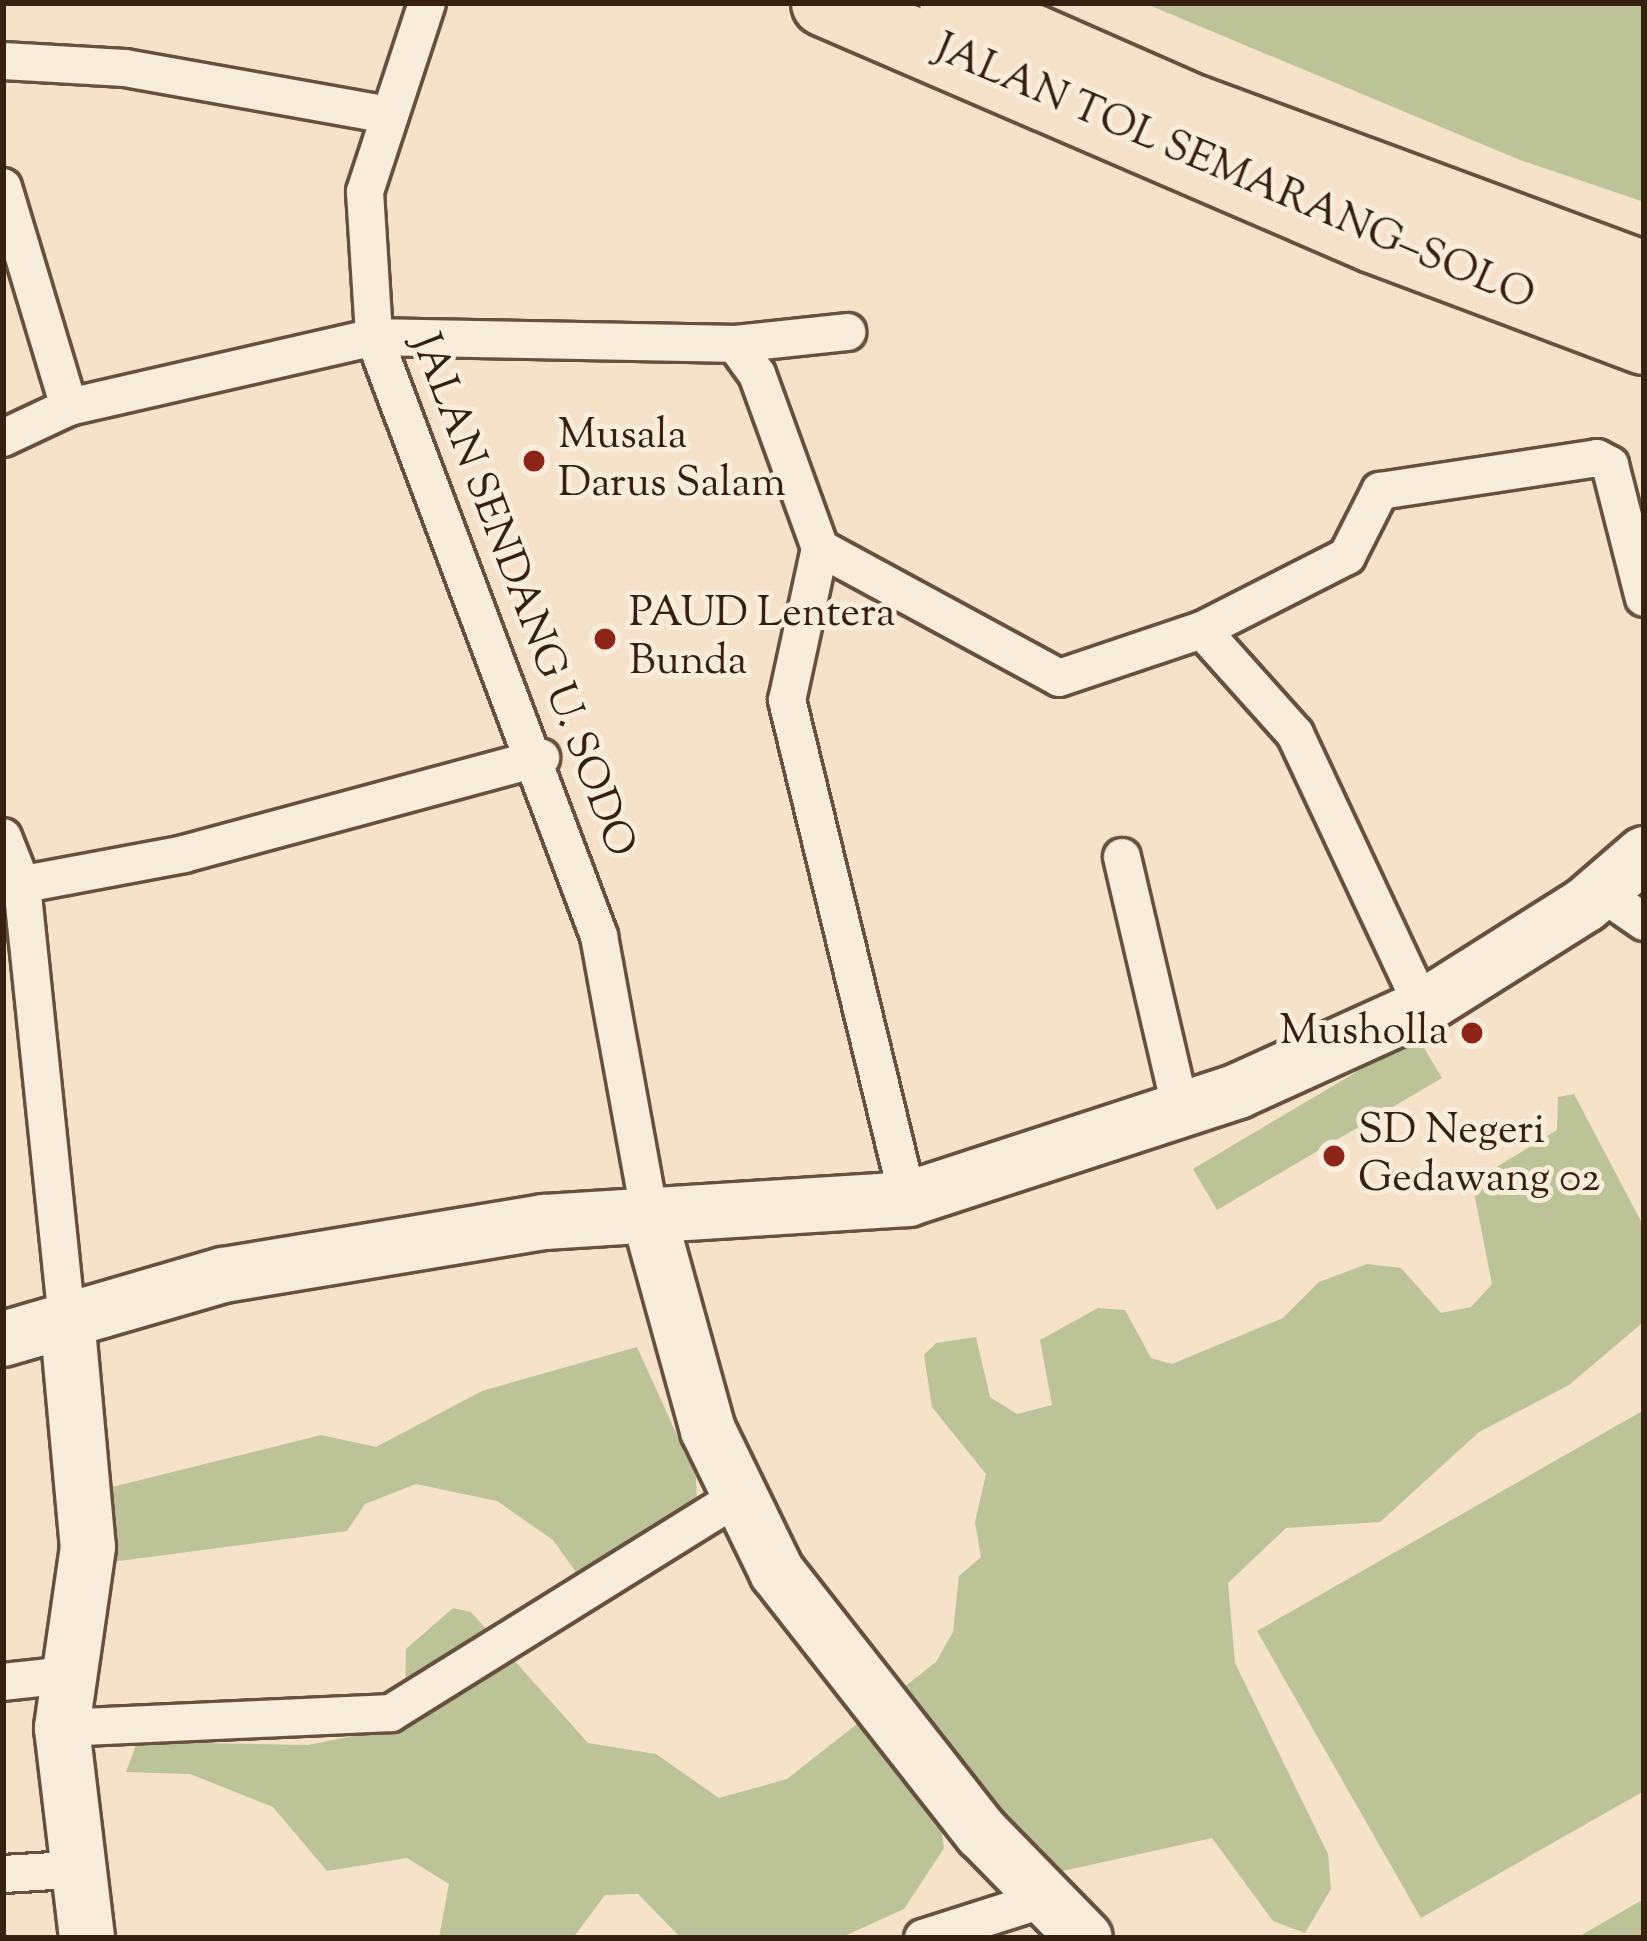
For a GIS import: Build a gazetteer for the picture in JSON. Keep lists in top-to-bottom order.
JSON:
{
  "streets": {
    "highway": ["JALAN TOL SEMARANG–SOLO"],
    "street": ["JALAN SENDANG U. SODO"]
  },
  "places": [
    "Musala Darus Salam",
    "PAUD Lentera Bunda",
    "Musholla",
    "SD Negeri Gedawang 02"
  ]
}
